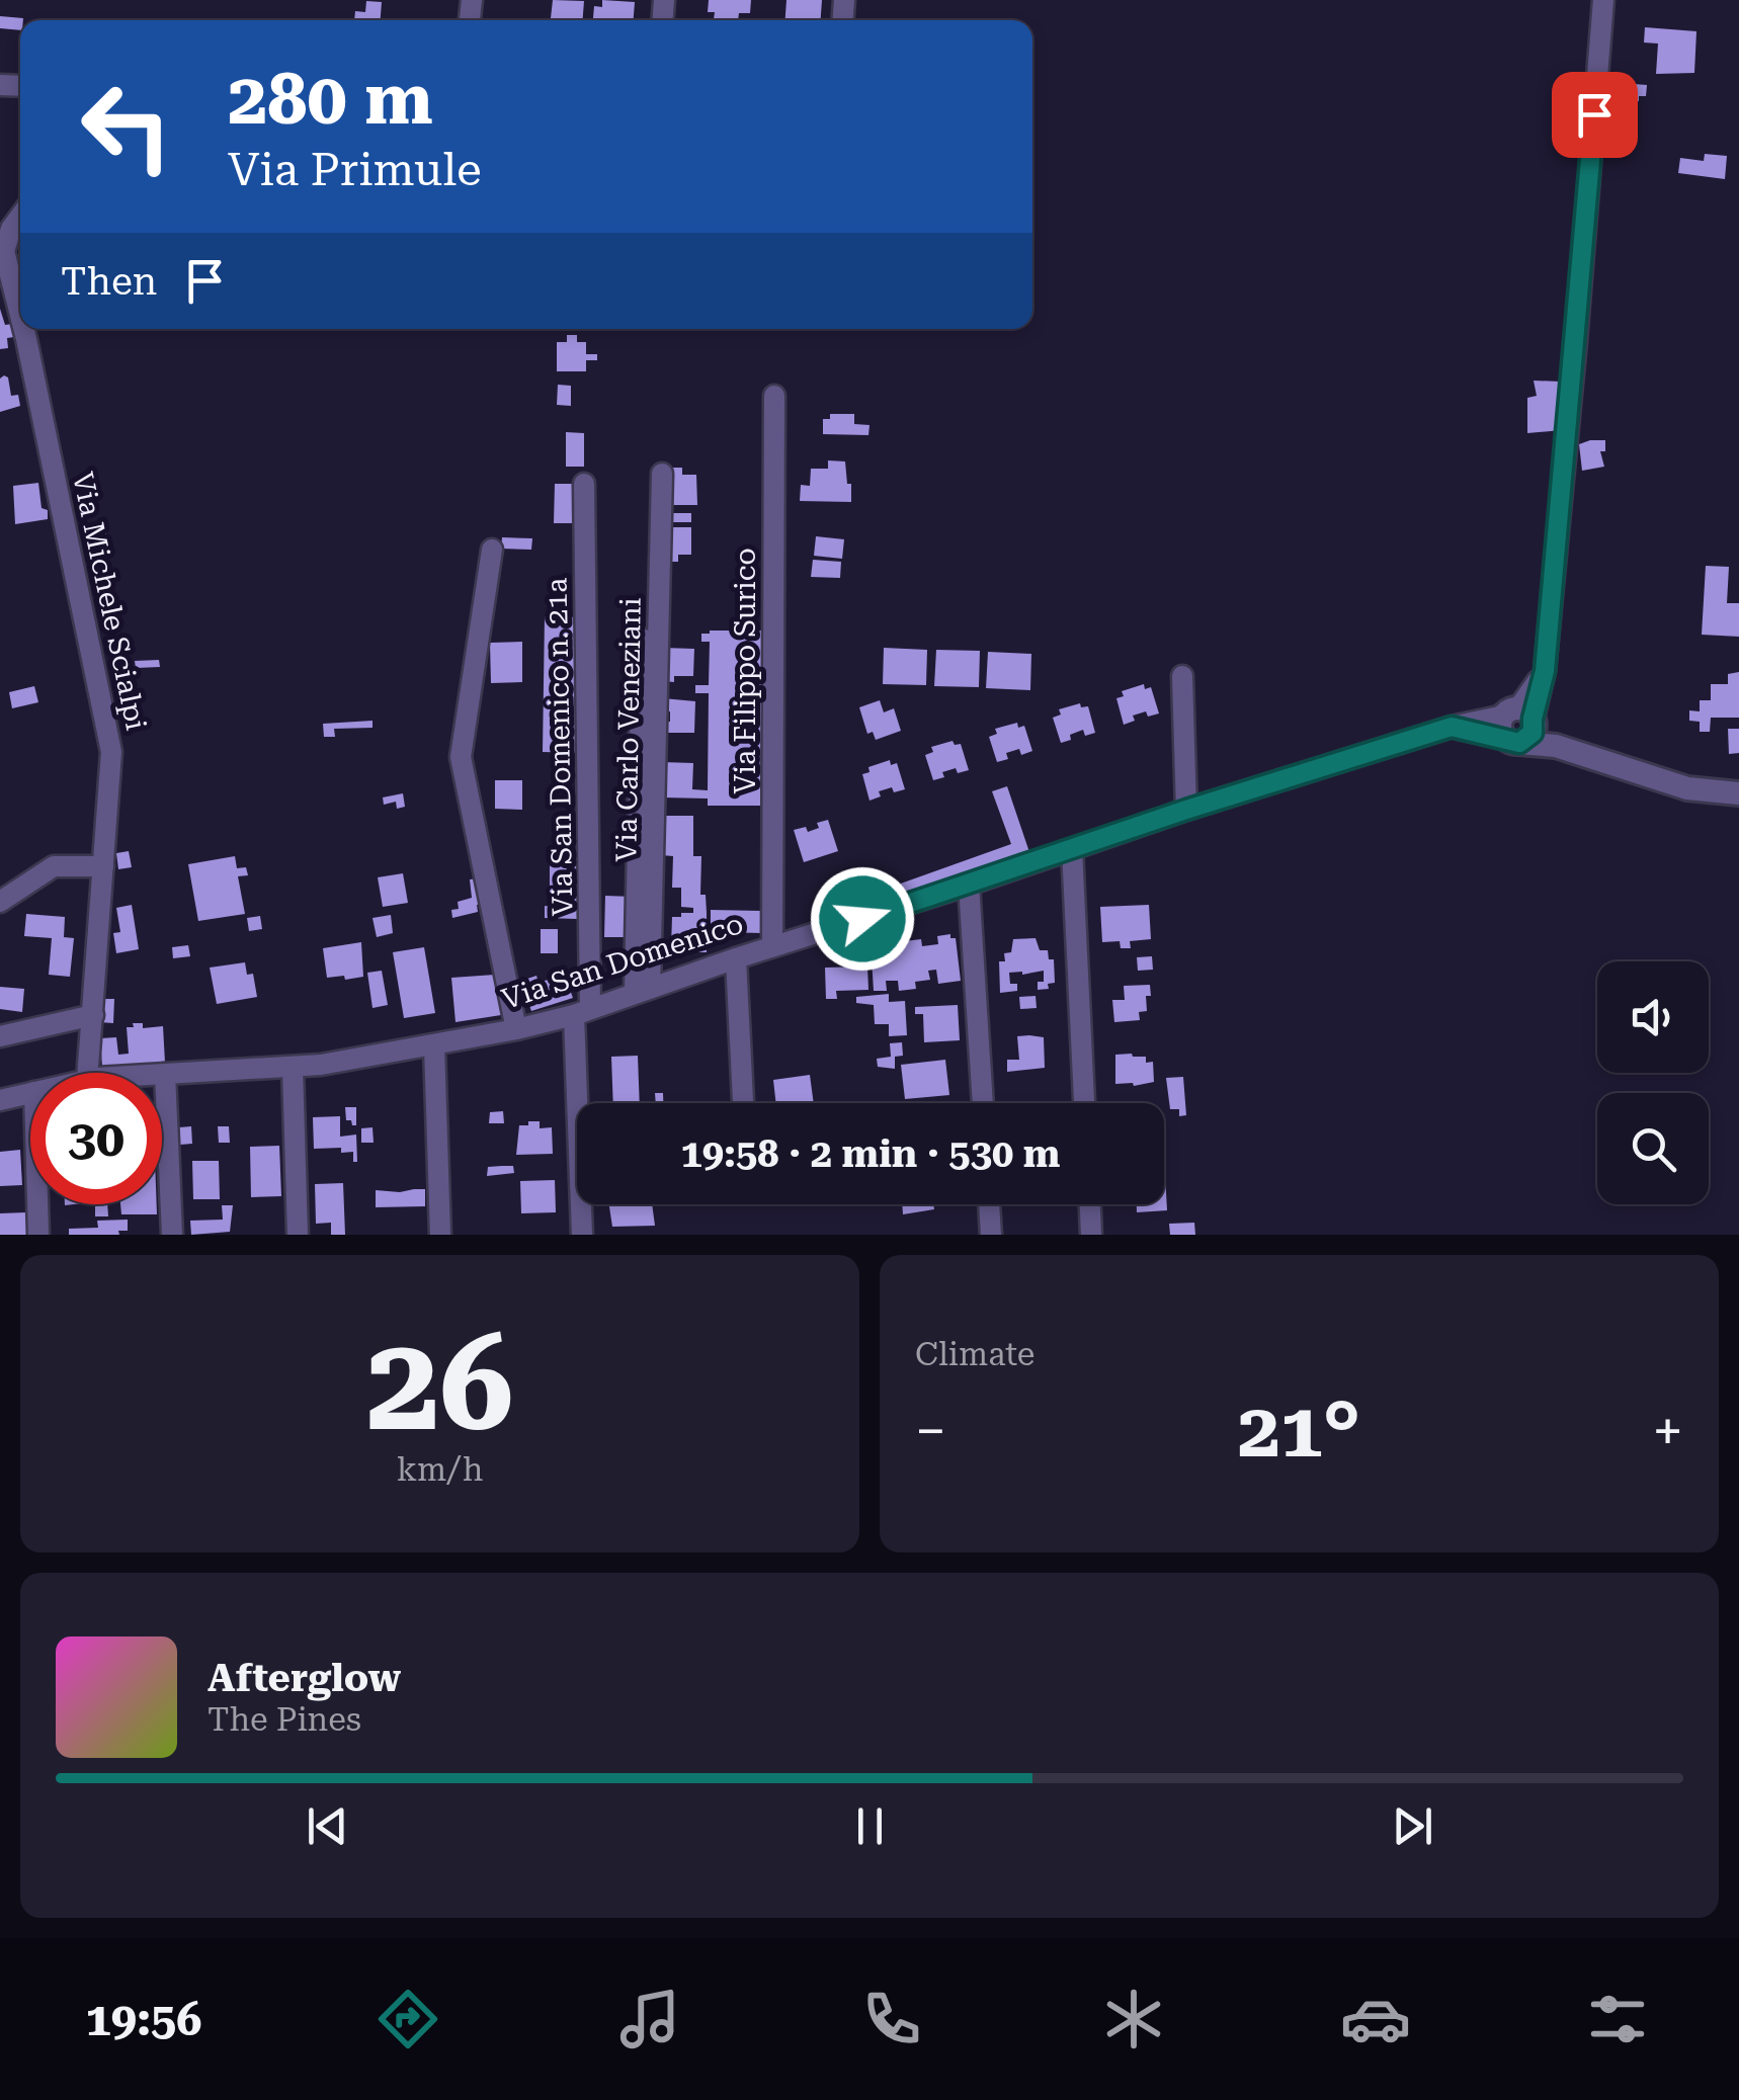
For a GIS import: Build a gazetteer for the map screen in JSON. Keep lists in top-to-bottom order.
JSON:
{
  "streets": {
    "street": [
      "Via Michele Scialpi",
      "Via Filippo Surico",
      "Via Carlo Veneziani",
      "Via San Domenico n. 21a",
      "Via San Domenico"
    ]
  },
  "crossings": [
    ["Via Filippo Surico", "Via San Domenico"],
    ["Via Carlo Veneziani", "Via San Domenico"],
    ["Via San Domenico n. 21a", "Via San Domenico"]
  ],
  "page": {
    "turn": ["280 m", "Via Primule"],
    "then": "Then",
    "limit": "30",
    "trip": "19:58 · 2 min · 530 m",
    "tile": [
      ["26", "km/h"],
      "Climate"
    ],
    "heat": ["−", "21°", "+"],
    "song": ["Afterglow", "The Pines"],
    "tabs": "19:56"
  }
}
